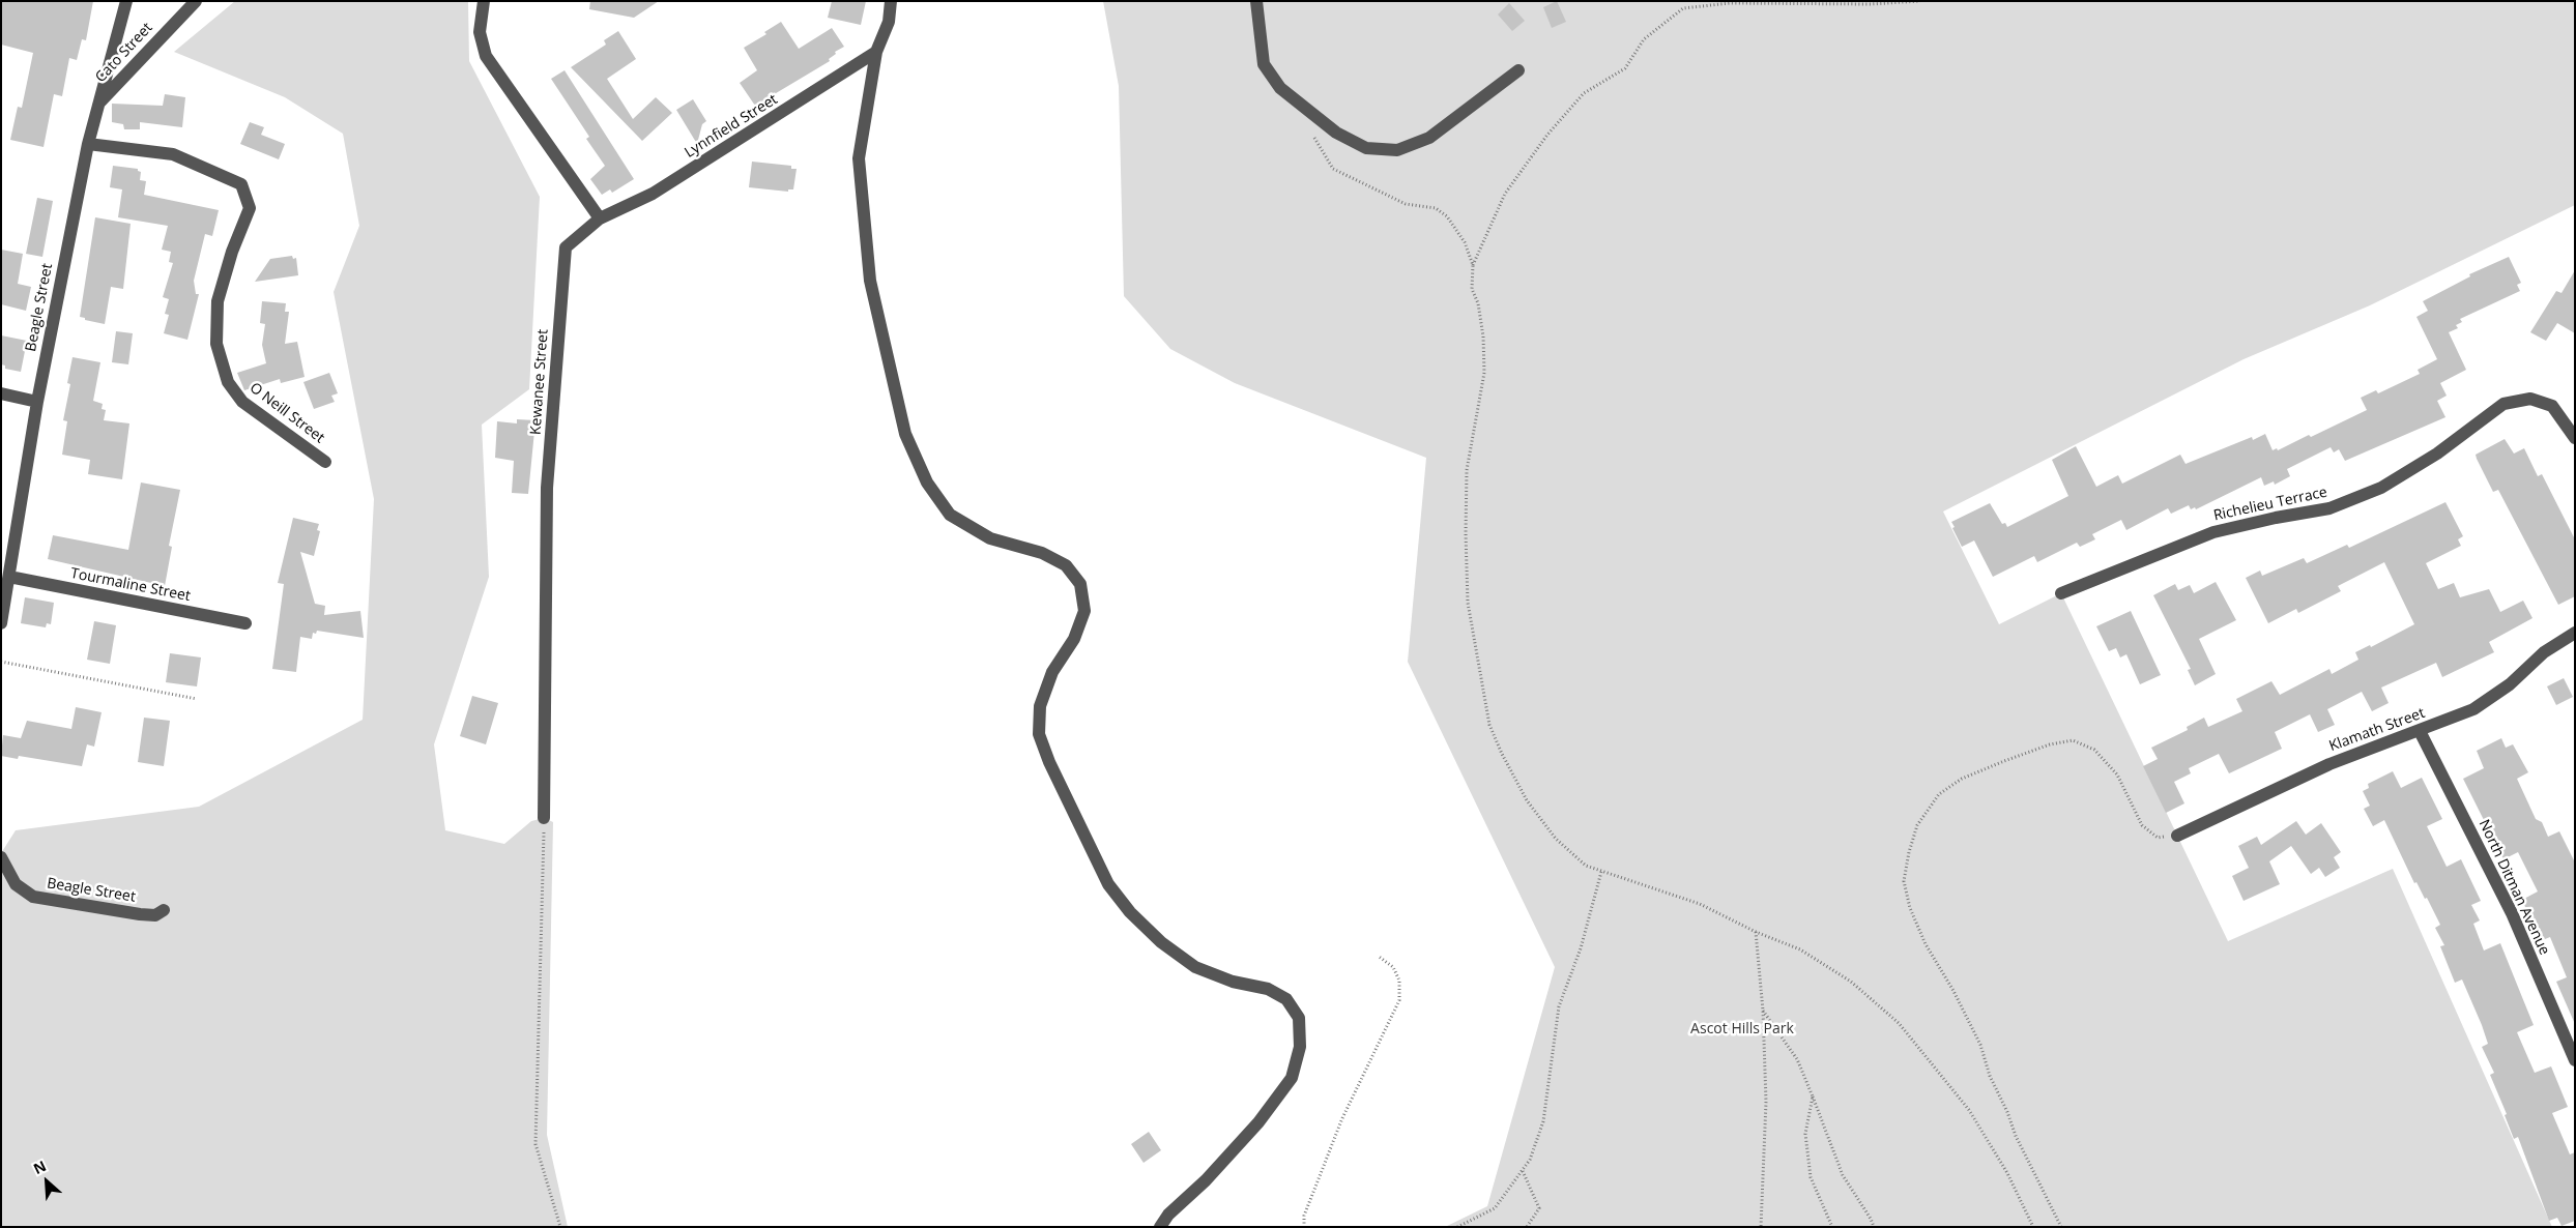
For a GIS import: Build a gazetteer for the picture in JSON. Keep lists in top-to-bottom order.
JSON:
{
  "streets": {
    "street": [
      "Cato Street",
      "Lynnfield Street",
      "Beagle Street",
      "Kewanee Street",
      "O Neill Street",
      "Richelieu Terrace",
      "Tourmaline Street",
      "Klamath Street",
      "North Ditman Avenue"
    ]
  },
  "crossings": [
    ["Cato Street", "Beagle Street"],
    ["Lynnfield Street", "Kewanee Street"],
    ["Beagle Street", "O Neill Street"],
    ["Beagle Street", "Tourmaline Street"],
    ["Klamath Street", "North Ditman Avenue"]
  ],
  "parks": ["Ascot Hills Park"],
  "north": "top left"
}
